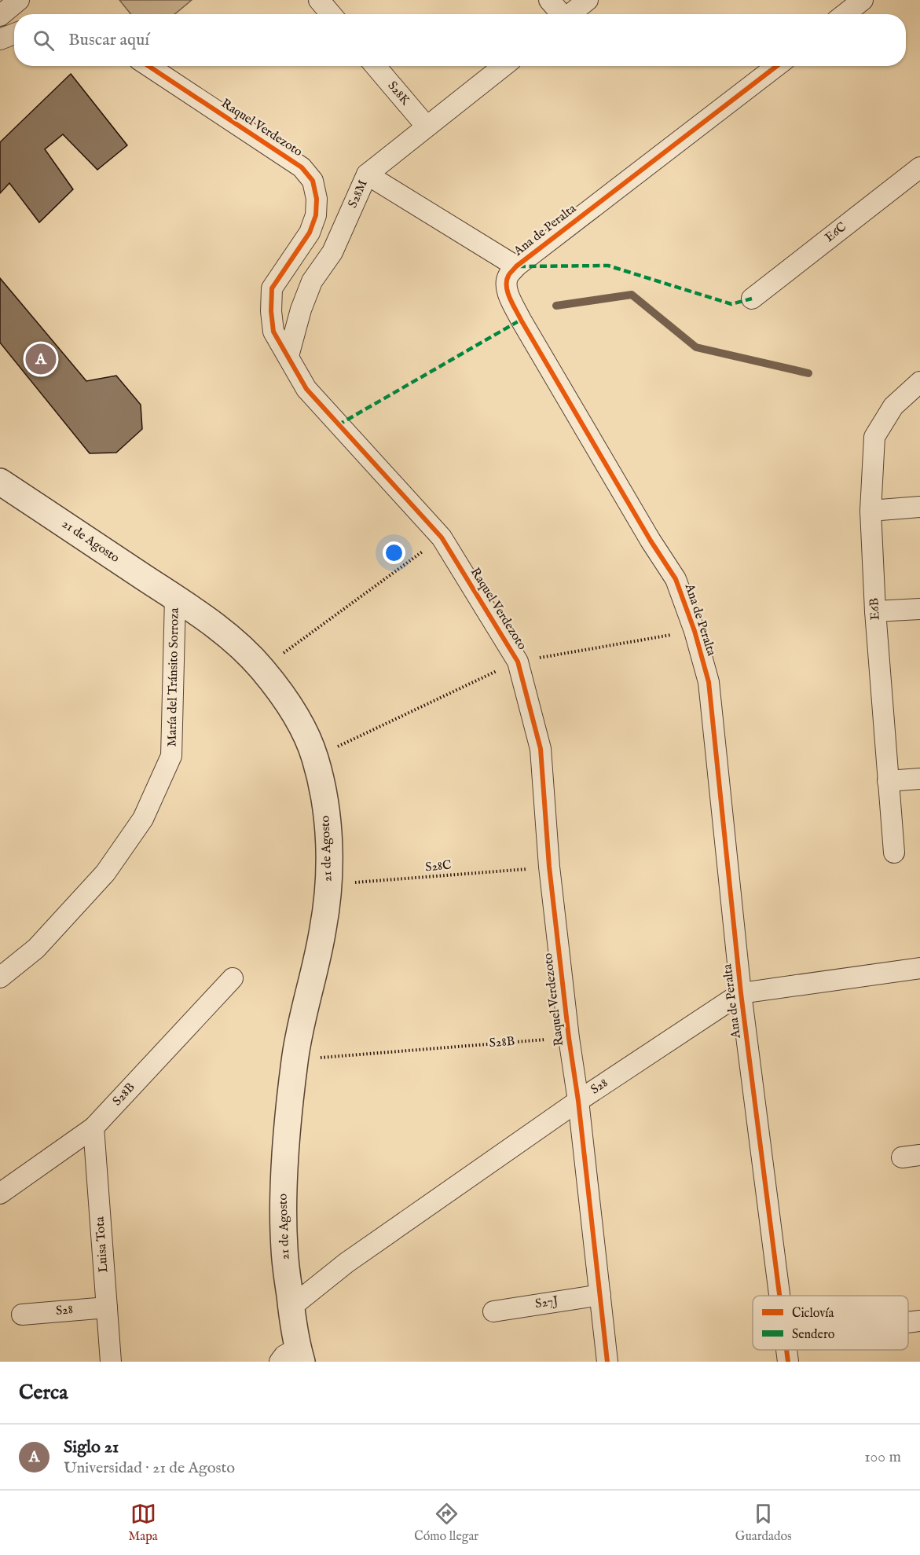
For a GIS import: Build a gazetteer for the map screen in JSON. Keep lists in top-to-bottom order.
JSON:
{
  "streets": {
    "street": [
      "S28K",
      "Raquel Verdezoto",
      "S28M",
      "Ana de Peralta",
      "E6C",
      "21 de Agosto",
      "E6B",
      "María del Tránsito Sorroza",
      "S28B",
      "S28",
      "Luisa Tota",
      "S27J"
    ],
    "path": ["S28C"]
  },
  "crossings": [
    ["S28K", "S28M"],
    ["Raquel Verdezoto", "S28M"],
    ["Raquel Verdezoto", "S28C"],
    ["Raquel Verdezoto", "S28B"],
    ["Raquel Verdezoto", "S28"],
    ["Raquel Verdezoto", "S27J"],
    ["Ana de Peralta", "S28"],
    ["21 de Agosto", "María del Tránsito Sorroza"],
    ["21 de Agosto", "S28C"],
    ["21 de Agosto", "S28B"],
    ["21 de Agosto", "S28"],
    ["S28B", "Luisa Tota"],
    ["S28", "Luisa Tota"]
  ],
  "legend": ["Ciclovía", "Sendero"],
  "page": {
    "search": "Buscar aquí",
    "pins": "A",
    "heading": "Cerca",
    "list": [
      {
        "mark": "A",
        "name": "Siglo 21",
        "note": "Universidad · 21 de Agosto",
        "value": "100 m"
      }
    ],
    "nav": ["Mapa", "Cómo llegar", "Guardados"]
  }
}
